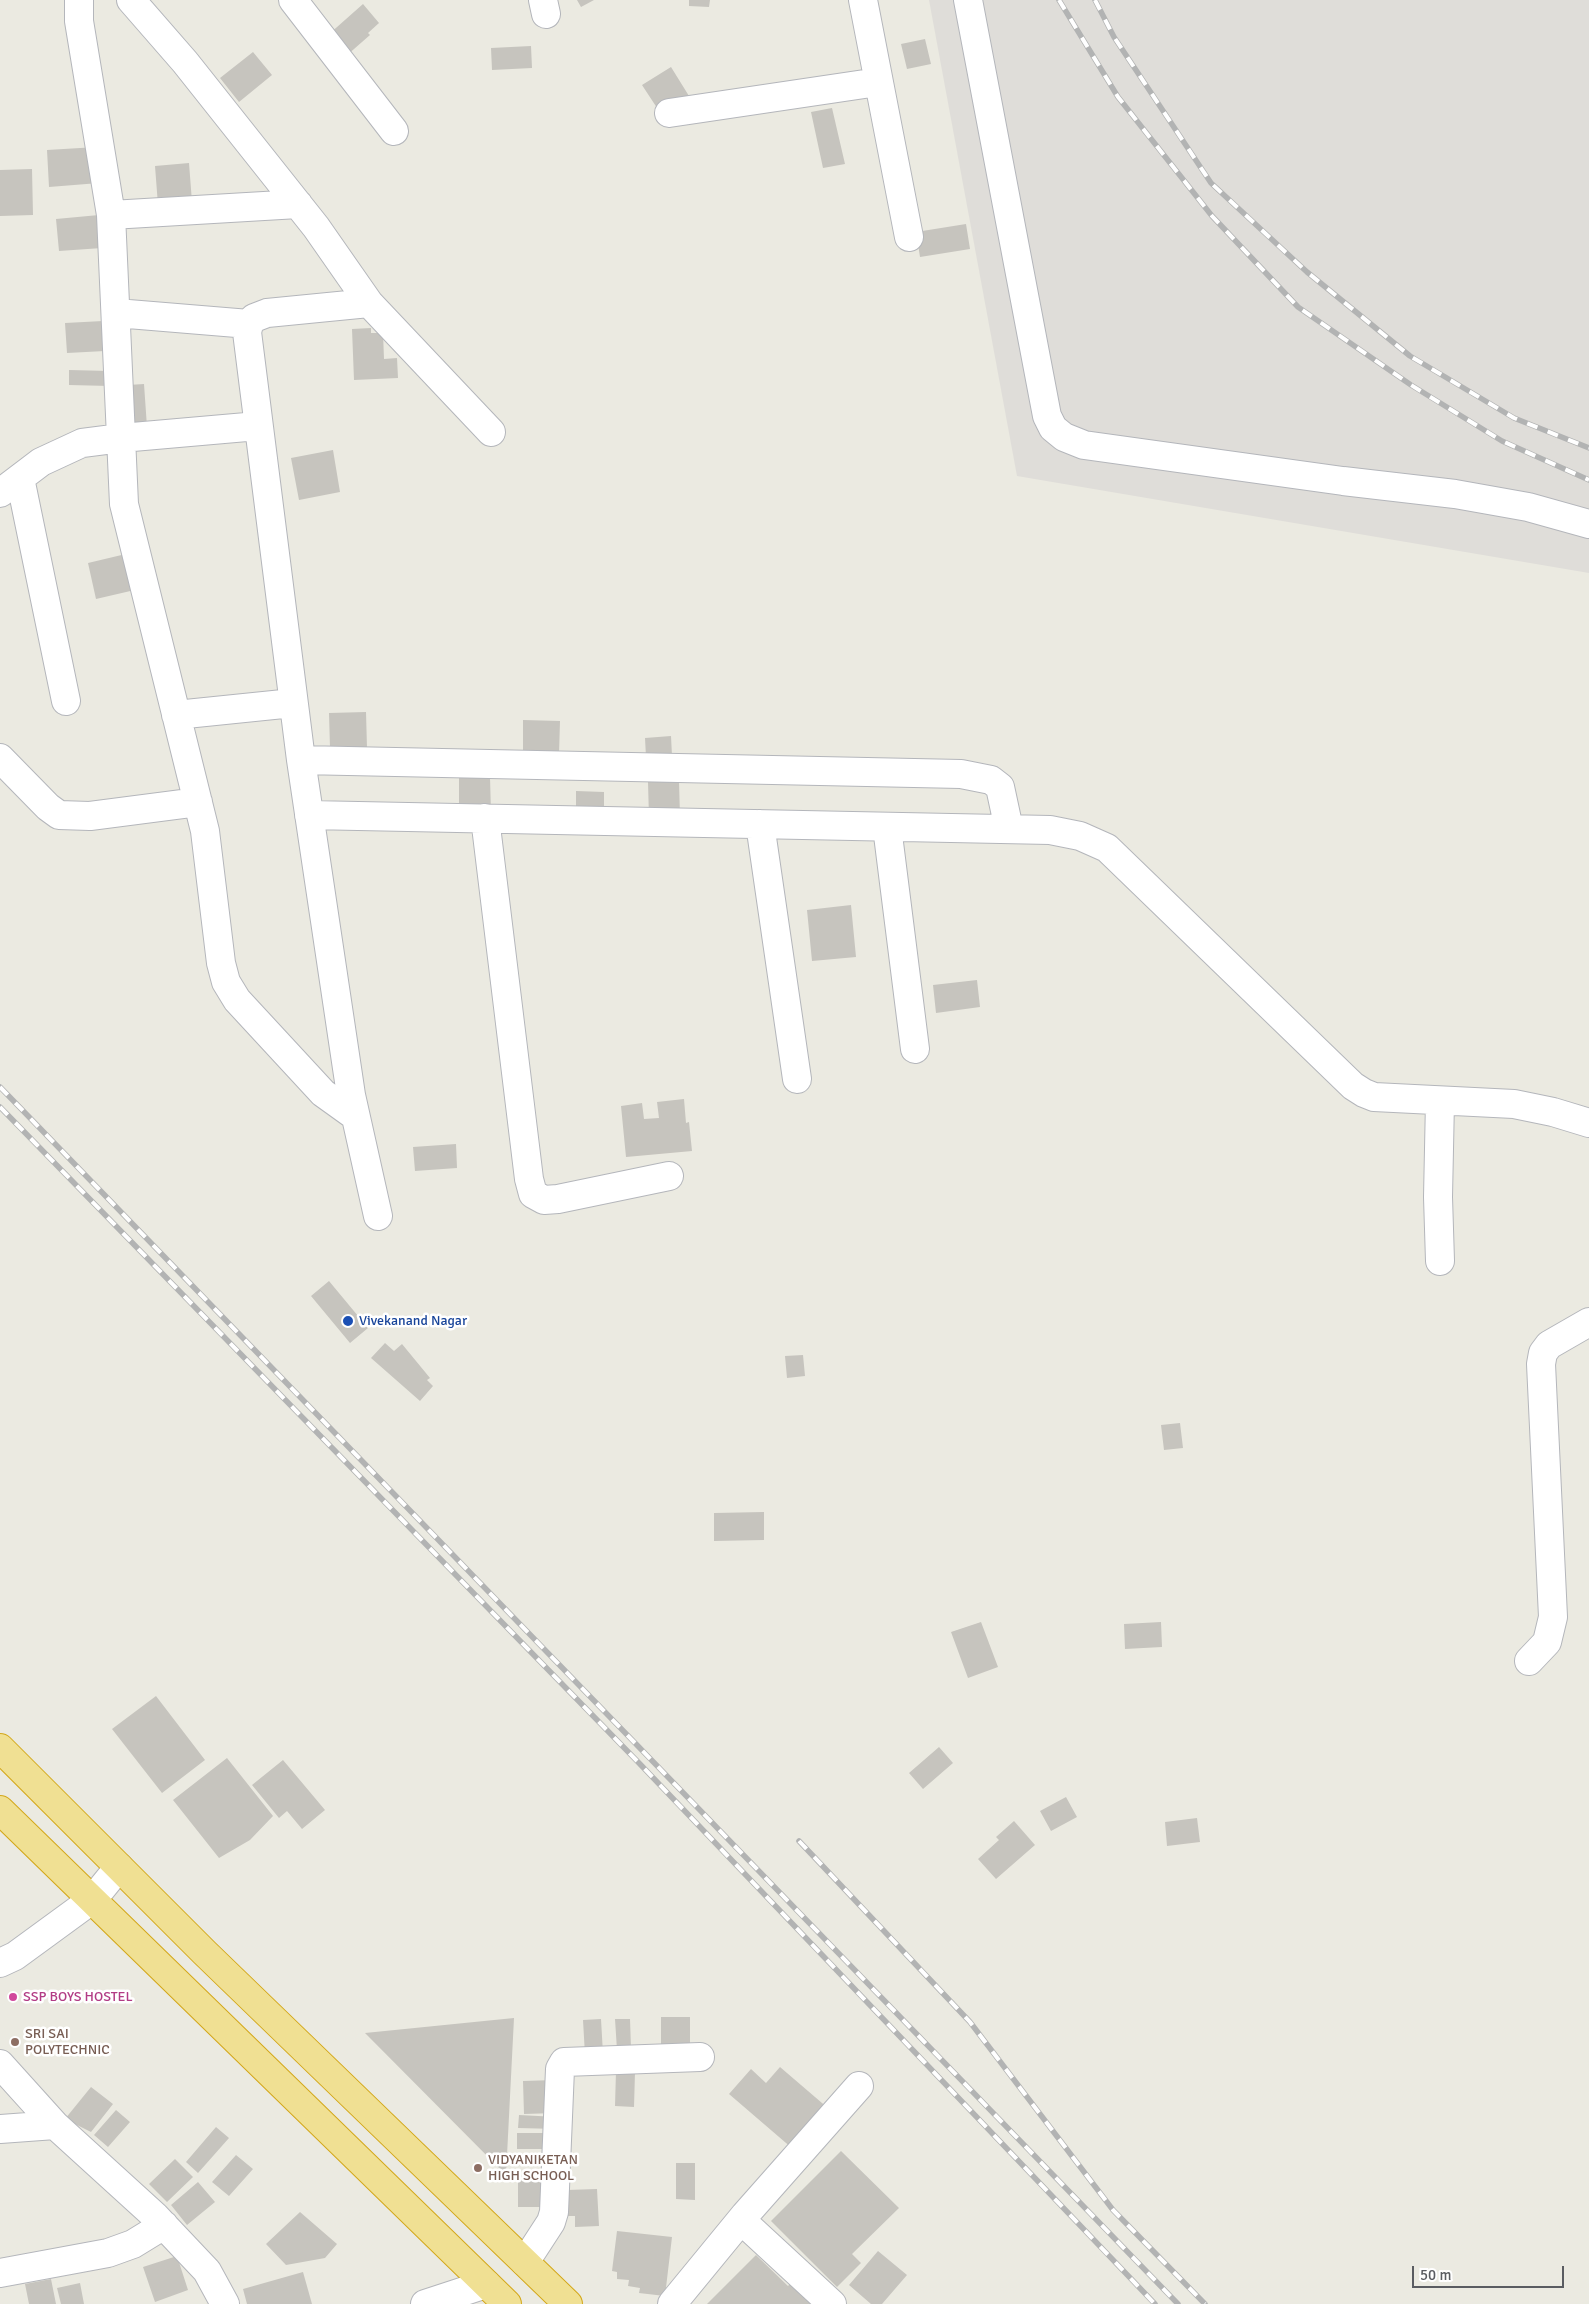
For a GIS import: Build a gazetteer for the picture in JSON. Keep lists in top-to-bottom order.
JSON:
{
  "places": [
    "Vivekanand Nagar",
    "SSP BOYS HOSTEL",
    "SRI SAI POLYTECHNIC",
    "VIDYANIKETAN HIGH SCHOOL"
  ],
  "scale_bar": "50 m"
}
